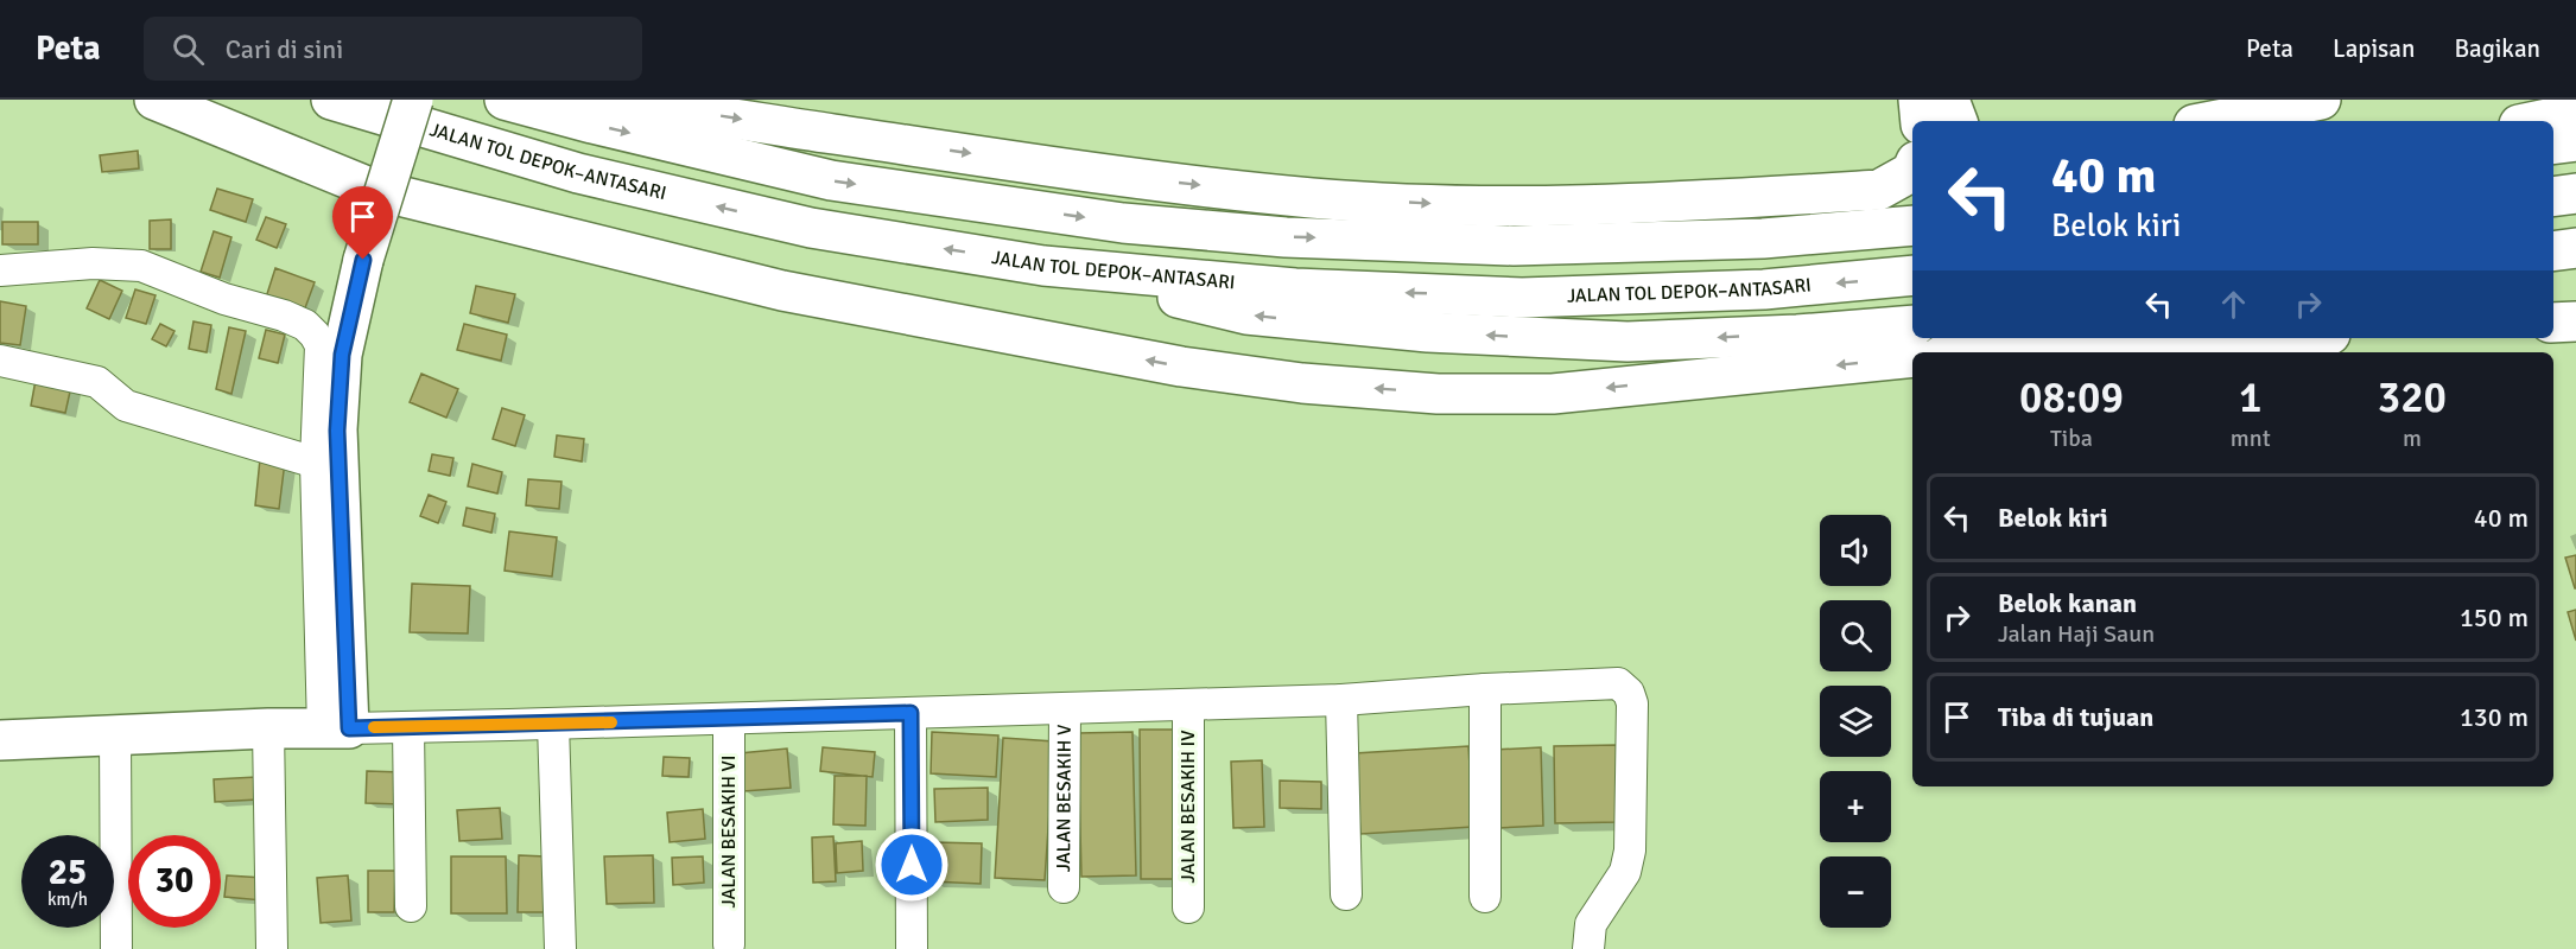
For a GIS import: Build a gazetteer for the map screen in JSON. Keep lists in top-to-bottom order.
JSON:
{
  "streets": {
    "main road": ["JALAN TOL DEPOK–ANTASARI"],
    "street": ["JALAN BESAKIH V", "JALAN BESAKIH IV", "JALAN BESAKIH VI"]
  },
  "page": {
    "header": "Peta",
    "search": "Cari di sini",
    "nav": ["Peta", "Lapisan", "Bagikan"],
    "turn": ["40 m", "Belok kiri"],
    "eta": [
      "08:09",
      "Tiba",
      "1",
      "mnt",
      "320",
      "m"
    ],
    "list": [
      {
        "name": "Belok kiri",
        "value": "40 m"
      },
      {
        "name": "Belok kanan",
        "note": "Jalan Haji Saun",
        "value": "150 m"
      },
      {
        "name": "Tiba di tujuan",
        "value": "130 m"
      }
    ],
    "map_buttons": ["+", "−"],
    "speed": "25 km/h",
    "limit": "30"
  }
}
